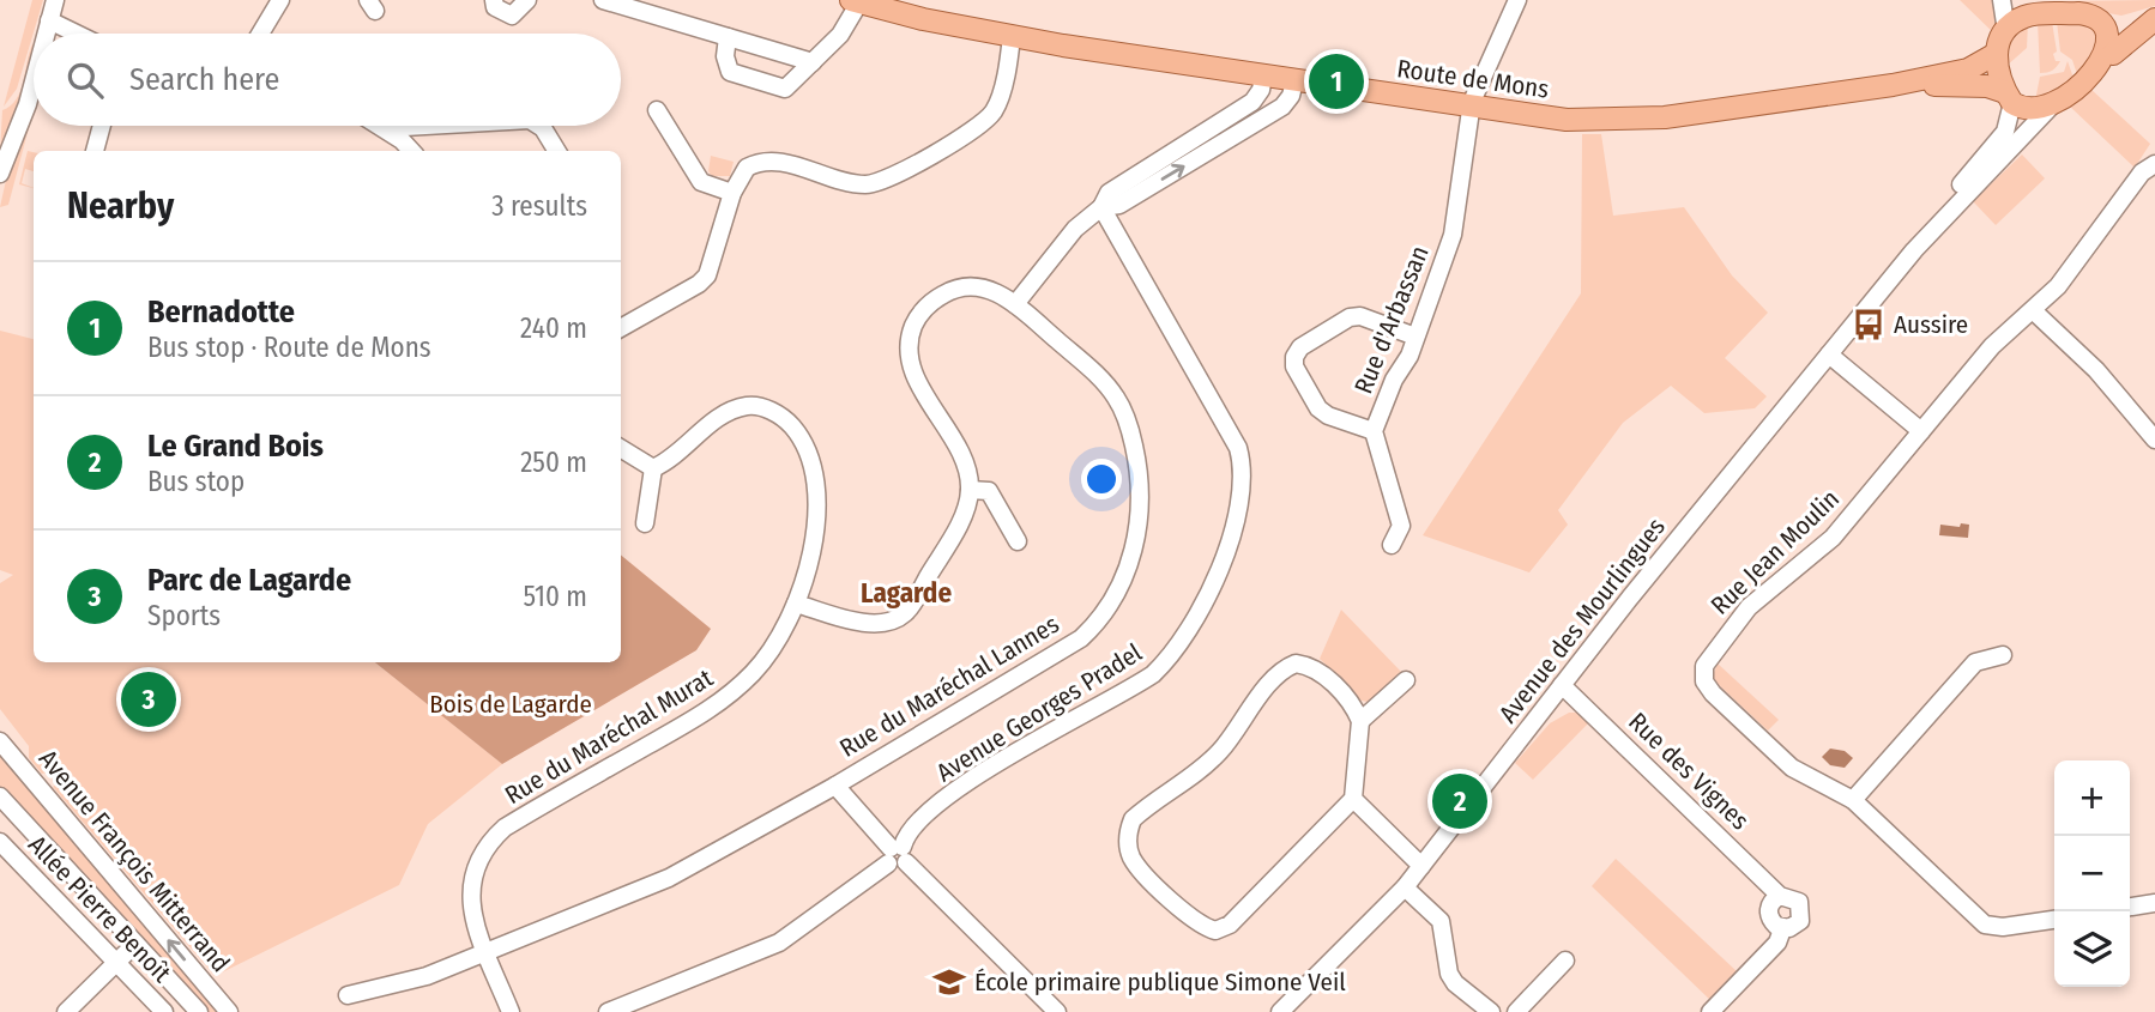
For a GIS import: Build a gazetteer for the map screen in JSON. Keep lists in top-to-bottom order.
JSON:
{
  "streets": {
    "main road": ["Route de Mons"],
    "street": [
      "Rue d'Arbassan",
      "Rue Jean Moulin",
      "Avenue des Mourlingues",
      "Rue du Maréchal Lannes",
      "Avenue Georges Pradel",
      "Rue du Maréchal Murat",
      "Rue des Vignes",
      "Avenue François Mitterrand",
      "Allée Pierre Benoît"
    ]
  },
  "crossings": [
    ["Route de Mons", "Rue d'Arbassan"],
    ["Route de Mons", "Avenue des Mourlingues"],
    ["Avenue des Mourlingues", "Rue des Vignes"],
    ["Rue du Maréchal Lannes", "Rue du Maréchal Murat"]
  ],
  "districts": ["Lagarde"],
  "parks": ["Bois de Lagarde"],
  "places": {
    "bus stop": ["Aussire"],
    "school or university": ["École primaire publique Simone Veil"]
  },
  "page": {
    "search": "Search here",
    "pins": ["1", "3", "2"],
    "heading": ["Nearby", "3 results"],
    "list": [
      {
        "mark": "1",
        "name": "Bernadotte",
        "note": "Bus stop · Route de Mons",
        "value": "240 m"
      },
      {
        "mark": "2",
        "name": "Le Grand Bois",
        "note": "Bus stop",
        "value": "250 m"
      },
      {
        "mark": "3",
        "name": "Parc de Lagarde",
        "note": "Sports",
        "value": "510 m"
      }
    ],
    "map_buttons": ["+", "−"]
  }
}
